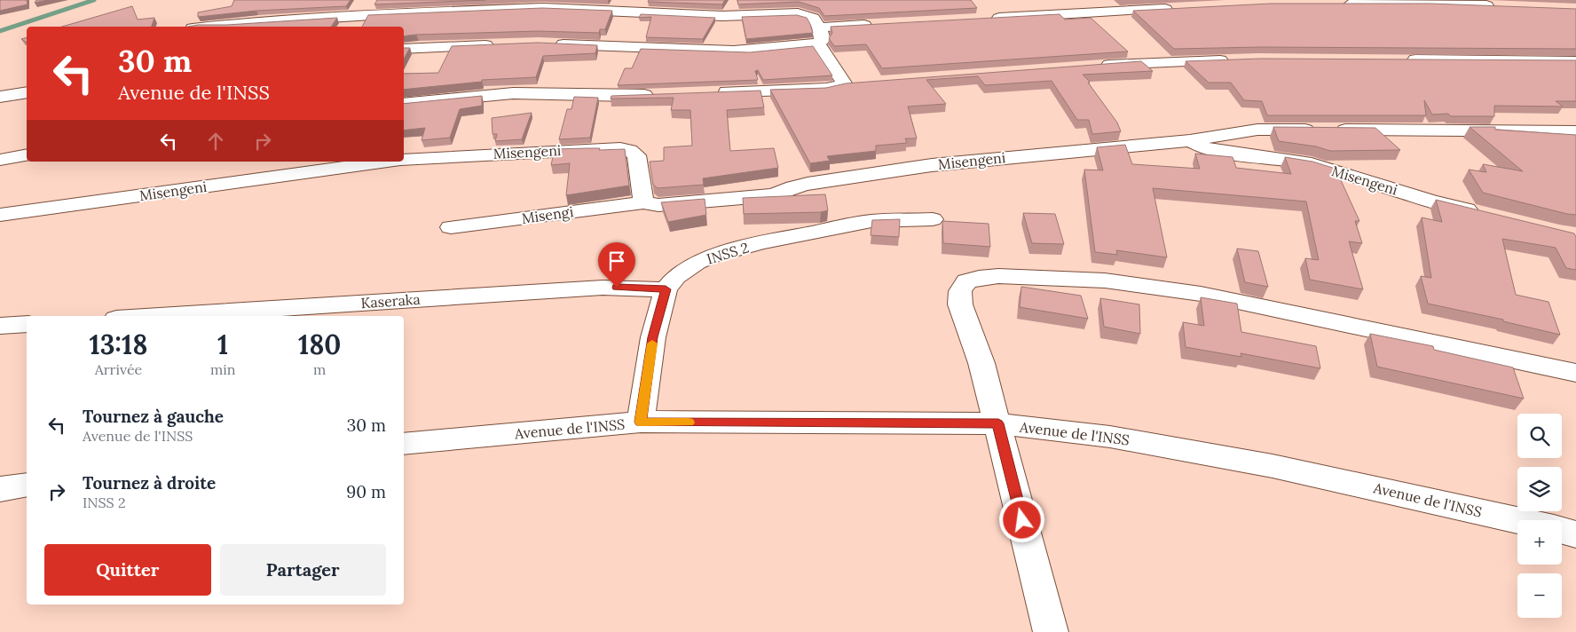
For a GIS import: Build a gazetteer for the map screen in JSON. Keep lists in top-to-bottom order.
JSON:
{
  "streets": {
    "street": [
      "Misengeni",
      "Misengi",
      "INSS 2",
      "Kaseraka",
      "Avenue de l'INSS"
    ]
  },
  "crossings": [
    ["Misengeni", "Misengi"],
    ["INSS 2", "Kaseraka"],
    ["INSS 2", "Avenue de l'INSS"]
  ],
  "page": {
    "turn": ["30 m", "Avenue de l'INSS"],
    "eta": [
      "13:18",
      "Arrivée",
      "1",
      "min",
      "180",
      "m"
    ],
    "list": [
      {
        "name": "Tournez à gauche",
        "note": "Avenue de l'INSS",
        "value": "30 m"
      },
      {
        "name": "Tournez à droite",
        "note": "INSS 2",
        "value": "90 m"
      }
    ],
    "map_buttons": ["+", "−"],
    "buttons": ["Quitter", "Partager"]
  }
}
